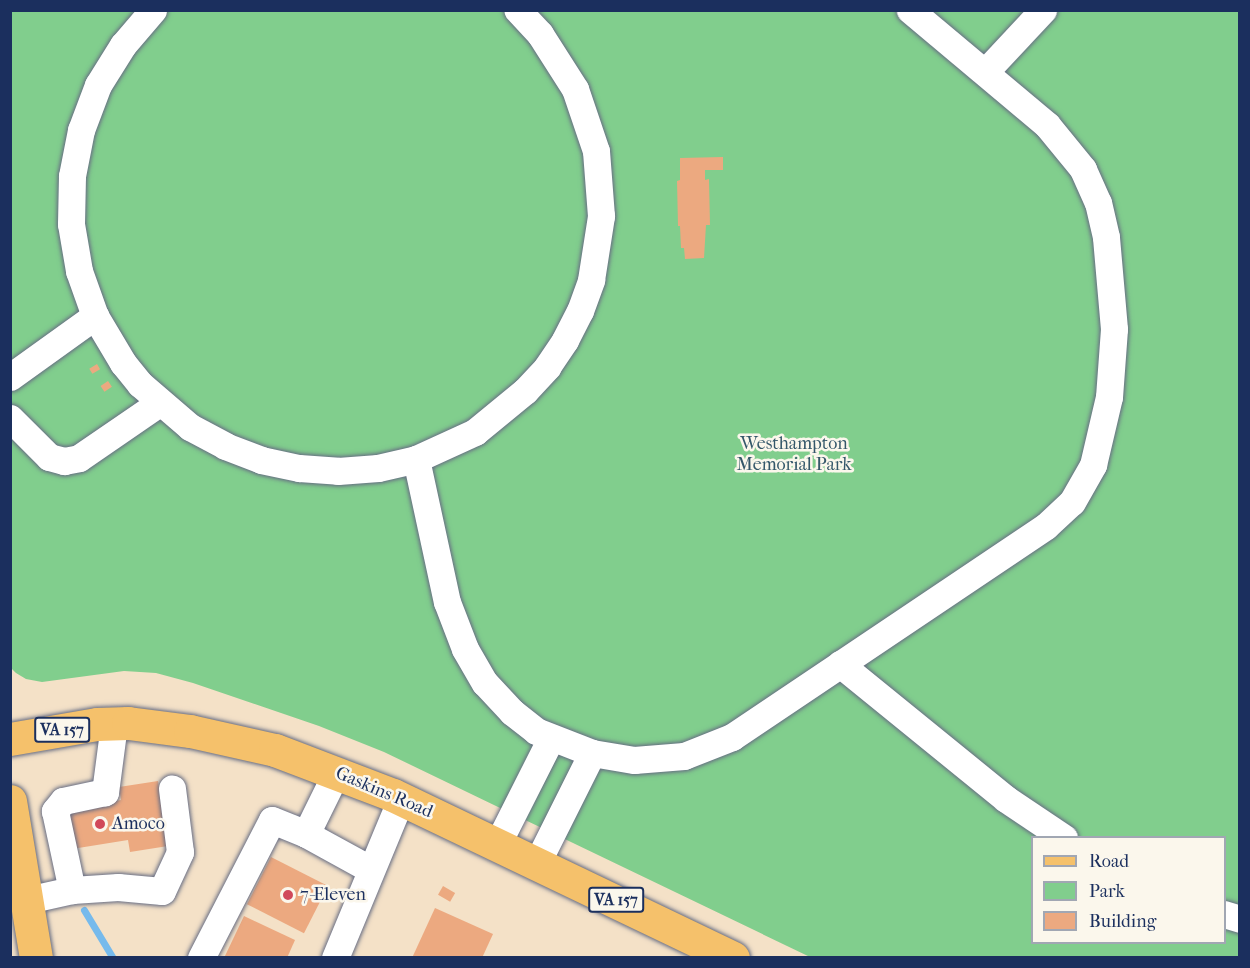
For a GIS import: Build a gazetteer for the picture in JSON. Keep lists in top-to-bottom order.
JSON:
{
  "streets": {
    "main road": ["VA 157", "Gaskins Road"]
  },
  "parks": ["Westhampton Memorial Park"],
  "places": ["Amoco", "7-Eleven"],
  "legend": ["Road", "Park", "Building"]
}
